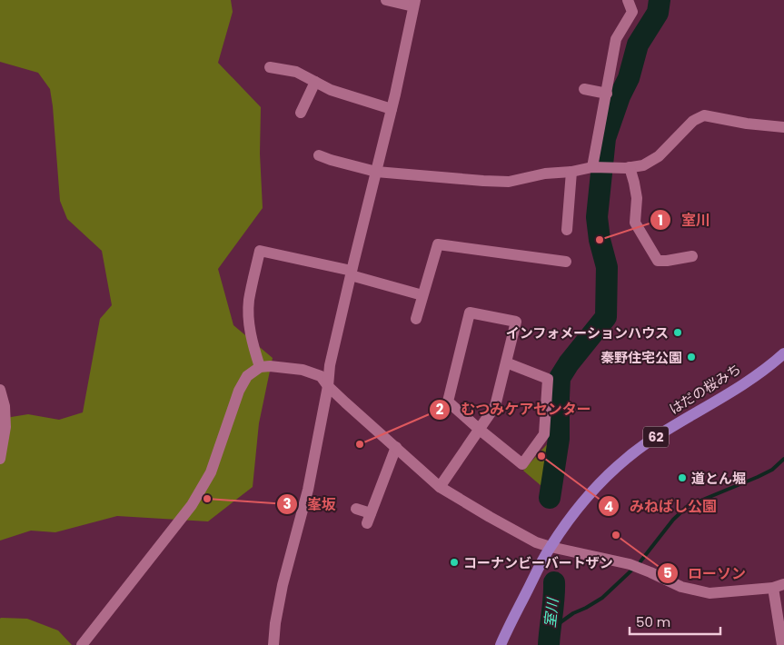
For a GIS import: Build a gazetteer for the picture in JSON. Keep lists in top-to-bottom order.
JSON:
{
  "streets": {
    "main road": ["はだの桜みち", "62"]
  },
  "water": ["室川"],
  "places": [
    "室川",
    "インフォメーションハウス",
    "秦野住宅公園",
    "むつみケアセンター",
    "みねばし公園",
    "道とん堀",
    "峯坂",
    "ローソン",
    "コーナンビーバートザン"
  ],
  "scale_bar": "50 m"
}
